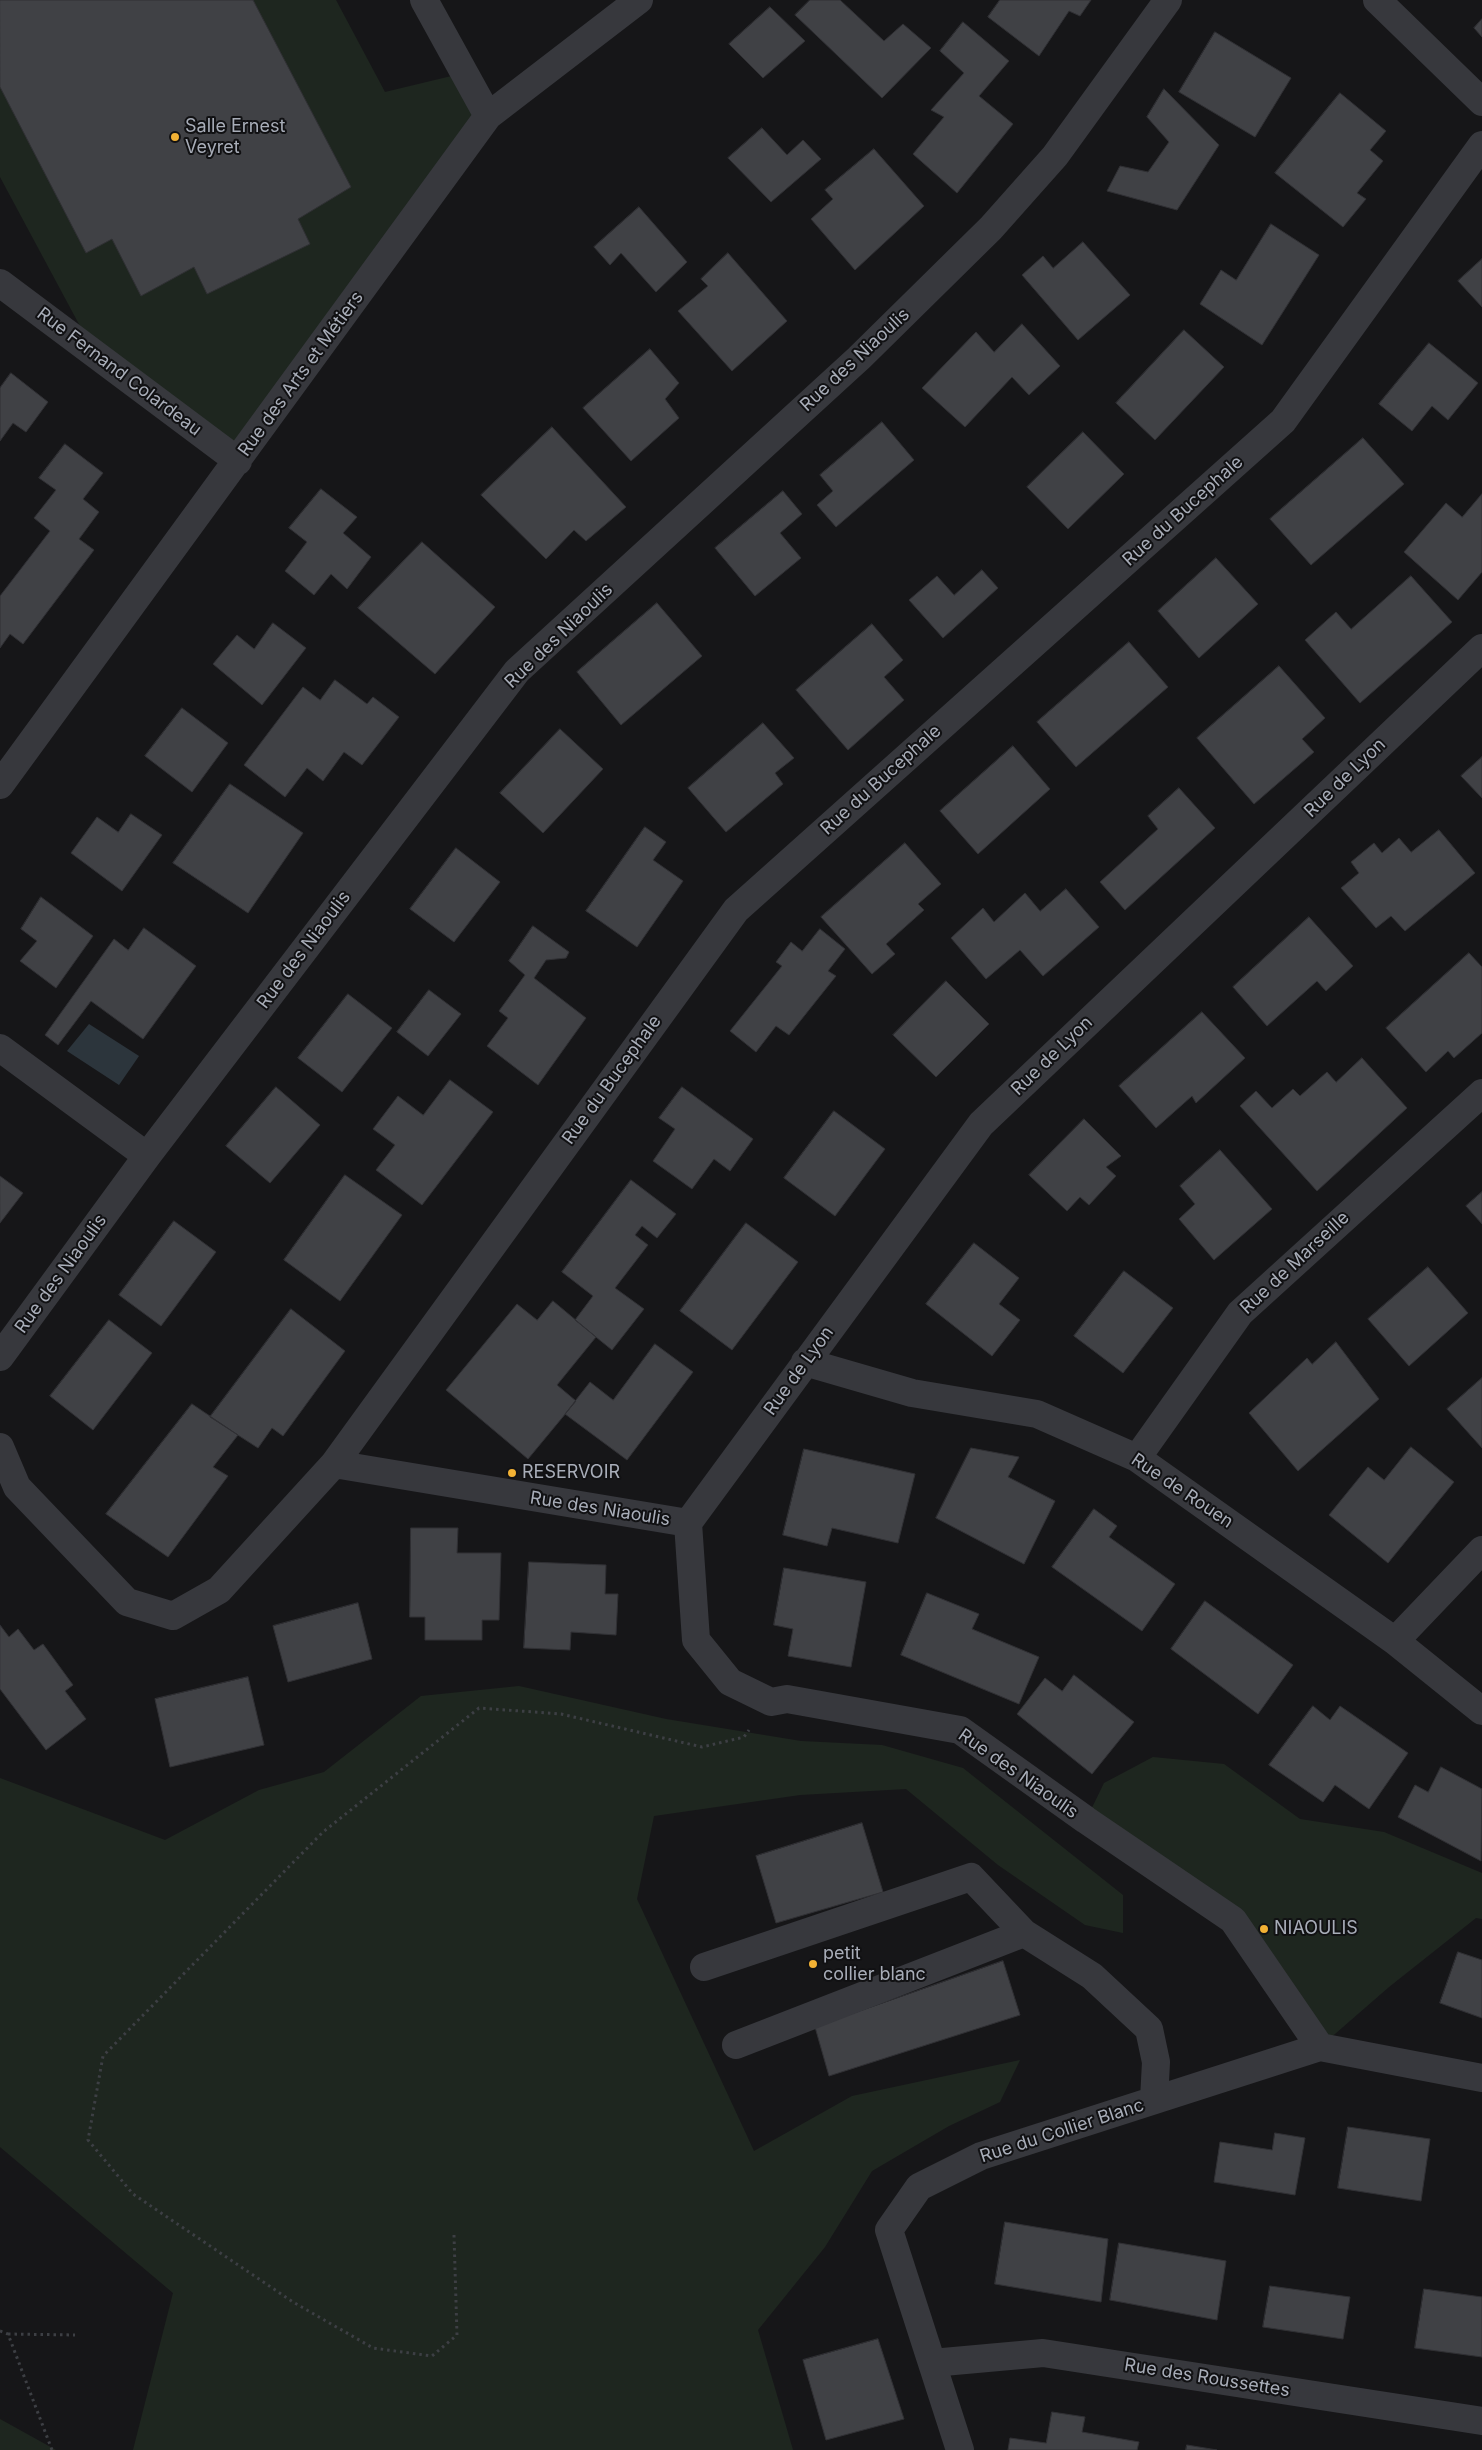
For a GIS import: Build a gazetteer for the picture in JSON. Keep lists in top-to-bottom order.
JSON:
{
  "streets": {
    "street": [
      "Rue des Niaoulis",
      "Rue Fernand Colardeau",
      "Rue des Arts et Métiers",
      "Rue du Bucephale",
      "Rue de Lyon",
      "Rue de Marseille",
      "Rue de Rouen",
      "Rue du Collier Blanc",
      "Rue des Roussettes"
    ]
  },
  "crossings": [
    ["Rue des Niaoulis", "Rue du Bucephale"],
    ["Rue des Niaoulis", "Rue de Lyon"],
    ["Rue des Niaoulis", "Rue du Collier Blanc"],
    ["Rue Fernand Colardeau", "Rue des Arts et Métiers"],
    ["Rue de Lyon", "Rue de Rouen"],
    ["Rue de Marseille", "Rue de Rouen"],
    ["Rue du Collier Blanc", "Rue des Roussettes"]
  ],
  "places": [
    "Salle Ernest Veyret",
    "RESERVOIR",
    "NIAOULIS",
    "petit collier blanc"
  ]
}
